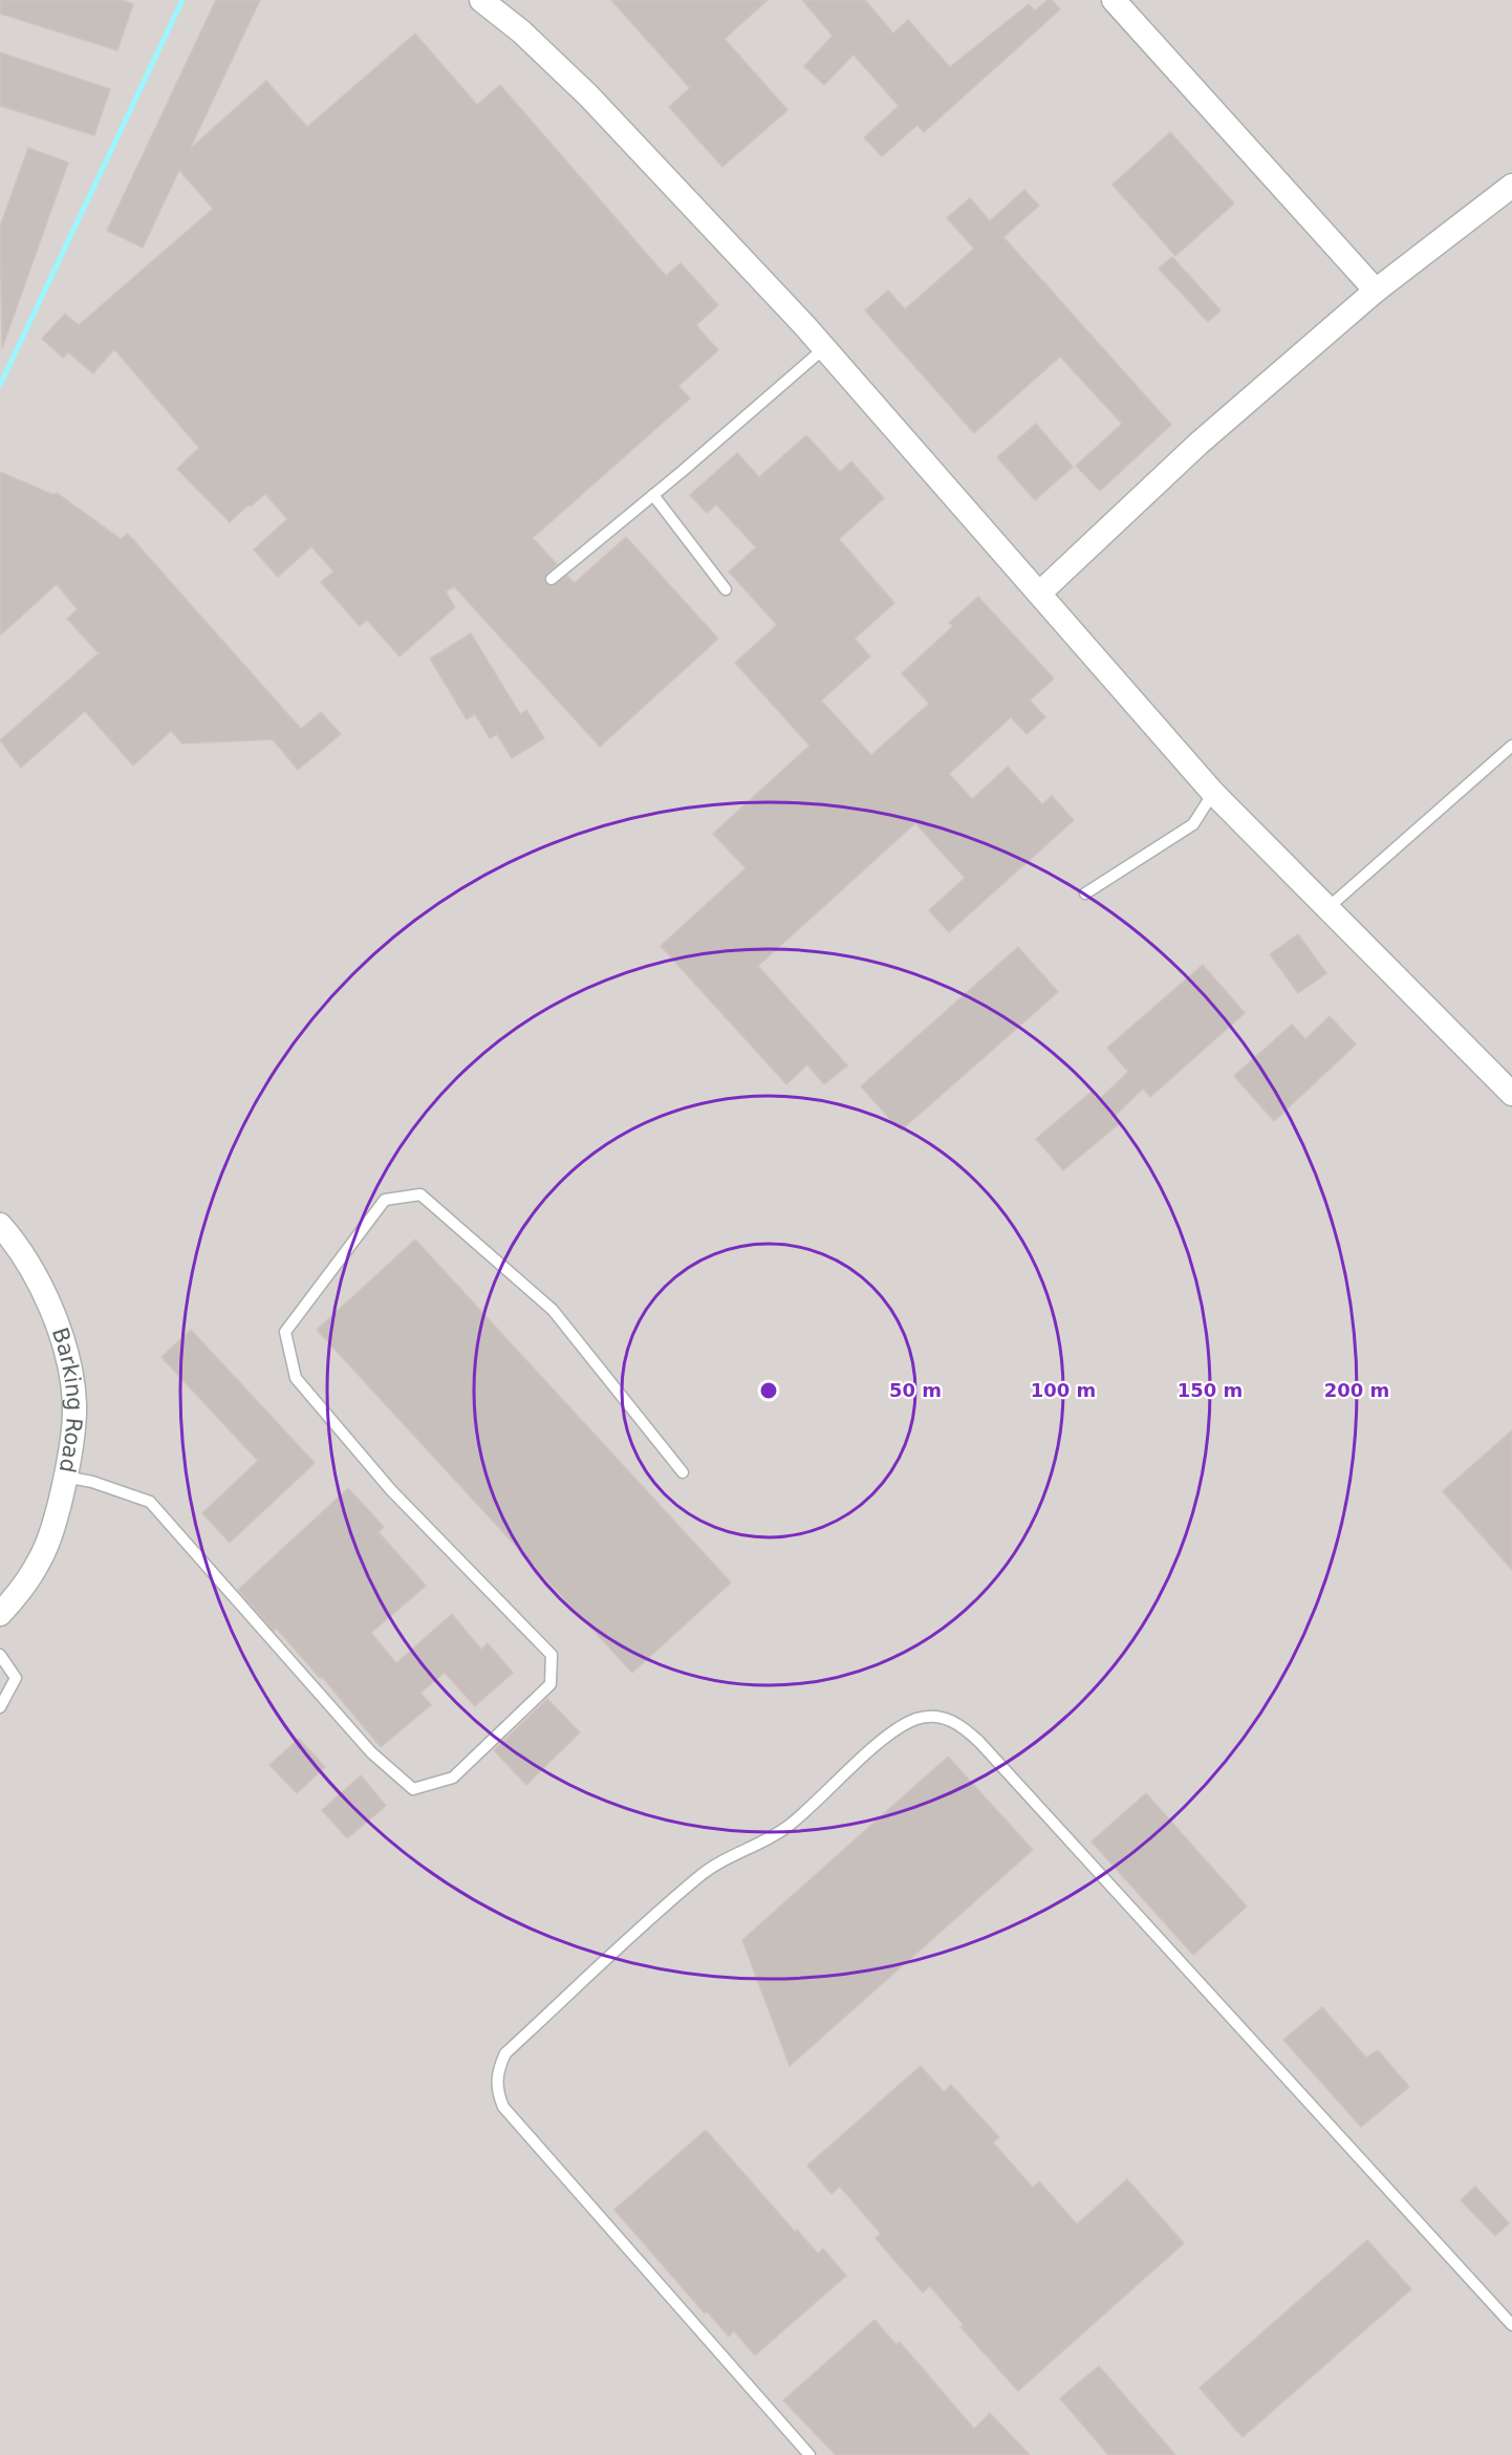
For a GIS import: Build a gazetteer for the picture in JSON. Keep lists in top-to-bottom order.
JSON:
{
  "streets": {
    "street": ["Barking Road"]
  },
  "rings": [
    "50 m",
    "100 m",
    "150 m",
    "200 m"
  ]
}
